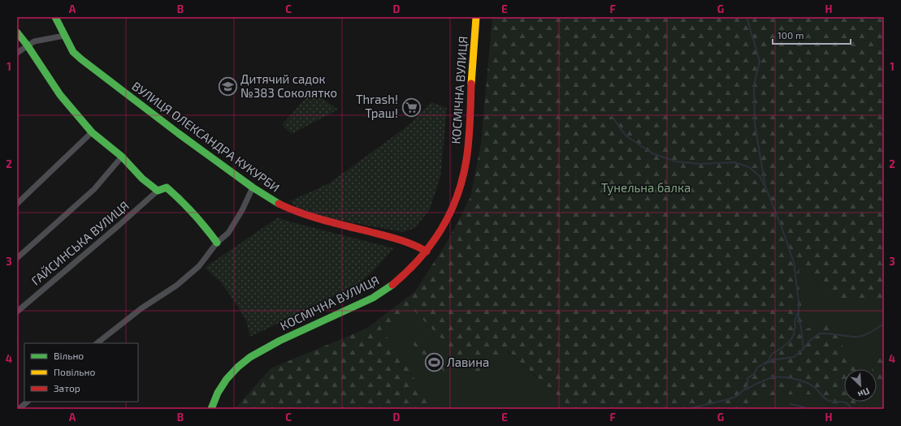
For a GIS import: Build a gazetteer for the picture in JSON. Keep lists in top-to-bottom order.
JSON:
{
  "streets": {
    "street": ["КОСМІЧНА ВУЛИЦЯ", "ВУЛИЦЯ ОЛЕКСАНДРА КУКУРБИ", "ГАЙСИНСЬКА ВУЛИЦЯ"]
  },
  "crossings": [
    ["КОСМІЧНА ВУЛИЦЯ", "ВУЛИЦЯ ОЛЕКСАНДРА КУКУРБИ"]
  ],
  "parks": ["Тунельна балка"],
  "places": {
    "school or university": ["Дитячий садок №383 Соколятко"],
    "supermarket": ["Thrash! Траш!"],
    "sports": ["Лавина"]
  },
  "legend": ["Вільно", "Повільно", "Затор"],
  "scale_bar": "100 m",
  "north": "bottom right",
  "grid": {
    "columns": [
      "A",
      "B",
      "C",
      "D",
      "E",
      "F",
      "G",
      "H"
    ],
    "rows": [
      "1",
      "2",
      "3",
      "4"
    ]
  }
}
